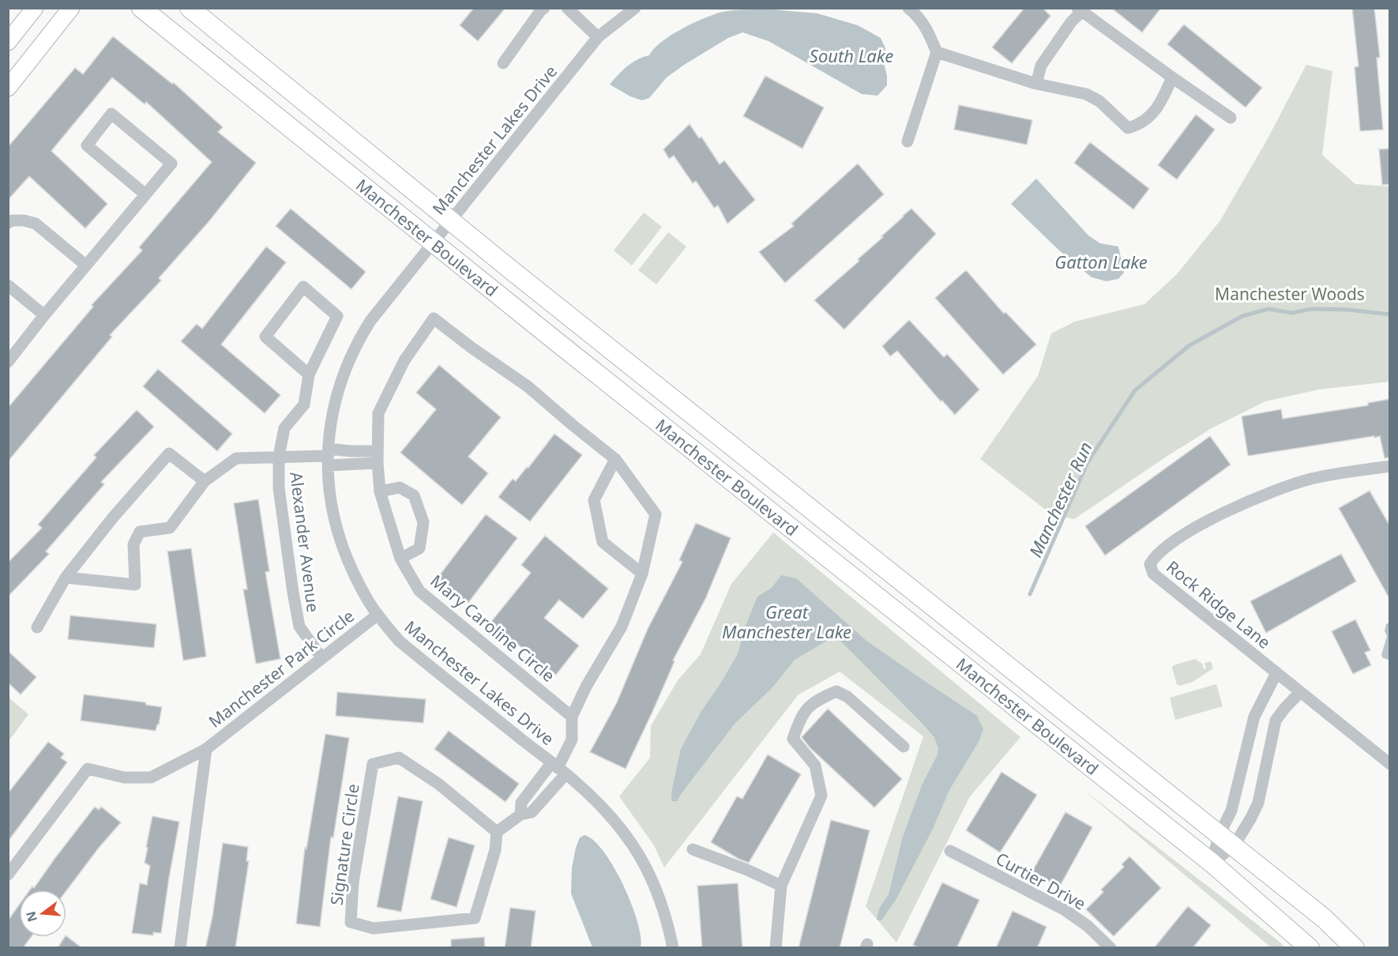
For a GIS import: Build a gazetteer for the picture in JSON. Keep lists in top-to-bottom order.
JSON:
{
  "streets": {
    "main road": ["Manchester Boulevard"],
    "street": [
      "Manchester Lakes Drive",
      "Alexander Avenue",
      "Rock Ridge Lane",
      "Mary Caroline Circle",
      "Manchester Park Circle",
      "Signature Circle",
      "Curtier Drive"
    ]
  },
  "crossings": [
    ["Manchester Lakes Drive", "Manchester Boulevard"],
    ["Manchester Lakes Drive", "Mary Caroline Circle"],
    ["Manchester Lakes Drive", "Manchester Park Circle"],
    ["Alexander Avenue", "Manchester Park Circle"]
  ],
  "water": [
    "South Lake",
    "Gatton Lake",
    "Manchester Run",
    "Great Manchester Lake"
  ],
  "parks": ["Manchester Woods"],
  "north": "left"
}
